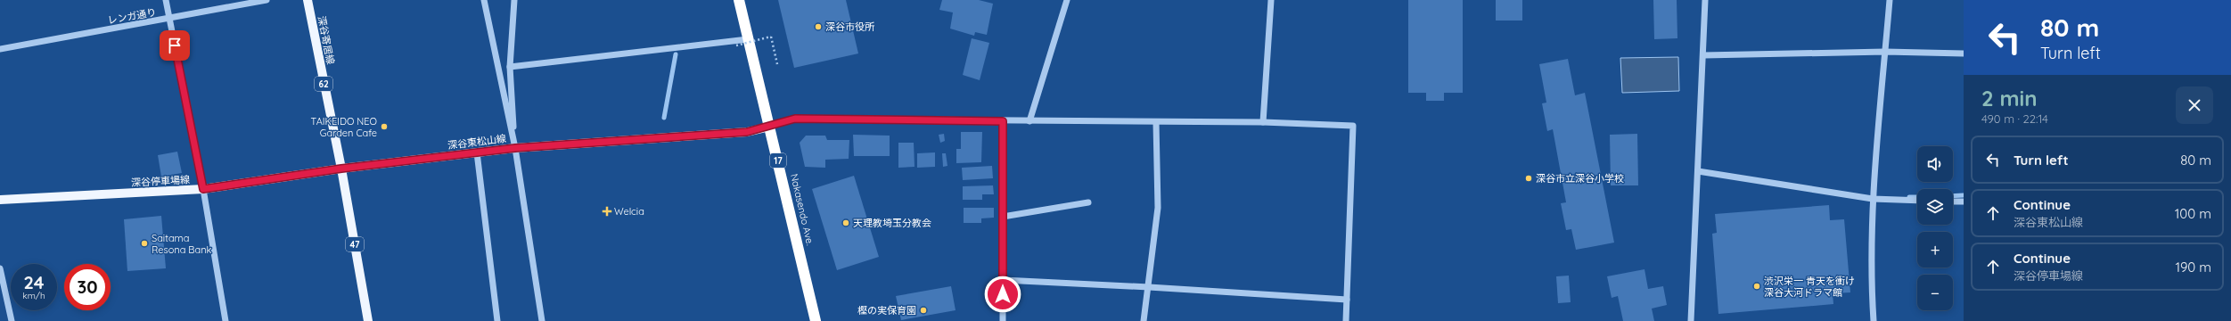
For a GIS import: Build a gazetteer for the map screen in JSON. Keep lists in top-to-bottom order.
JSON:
{
  "streets": {
    "highway": ["17", "Nakasendo Ave."],
    "main road": [
      "深谷寄居線",
      "62",
      "深谷東松山線",
      "深谷停車場線",
      "47"
    ],
    "street": ["レンガ通り"]
  },
  "crossings": [
    ["深谷寄居線", "深谷東松山線"],
    ["深谷寄居線", "深谷停車場線"],
    ["深谷寄居線", "47"],
    ["深谷東松山線", "深谷停車場線"],
    ["深谷東松山線", "Nakasendo Ave."],
    ["深谷東松山線", "47"],
    ["深谷停車場線", "47"]
  ],
  "places": {
    "other": [
      "深谷市役所",
      "TAIKEIDO NEO Garden Cafe",
      "深谷市立深谷小学校",
      "天理教埼玉分教会",
      "Saitama Resona Bank",
      "渋沢栄一 青天を衝け 深谷大河ドラマ館",
      "樫の実保育園"
    ],
    "health": ["Welcia"]
  },
  "page": {
    "turn": ["80 m", "Turn left"],
    "heading": ["2 min", "490 m · 22:14"],
    "list": [
      {
        "name": "Turn left",
        "value": "80 m"
      },
      {
        "name": "Continue",
        "note": "深谷東松山線",
        "value": "100 m"
      },
      {
        "name": "Continue",
        "note": "深谷停車場線",
        "value": "190 m"
      }
    ],
    "map_buttons": ["+", "−"],
    "speed": "24 km/h",
    "limit": "30"
  }
}
